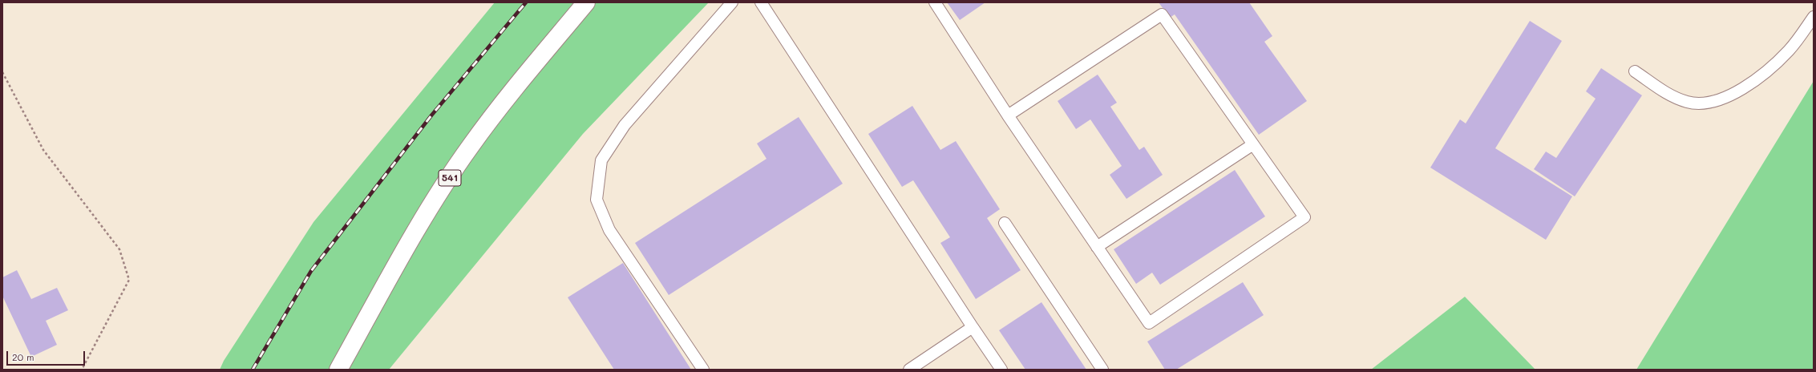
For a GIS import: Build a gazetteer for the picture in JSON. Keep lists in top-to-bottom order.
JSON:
{
  "streets": {
    "main road": ["541"]
  },
  "scale_bar": "20 m"
}
